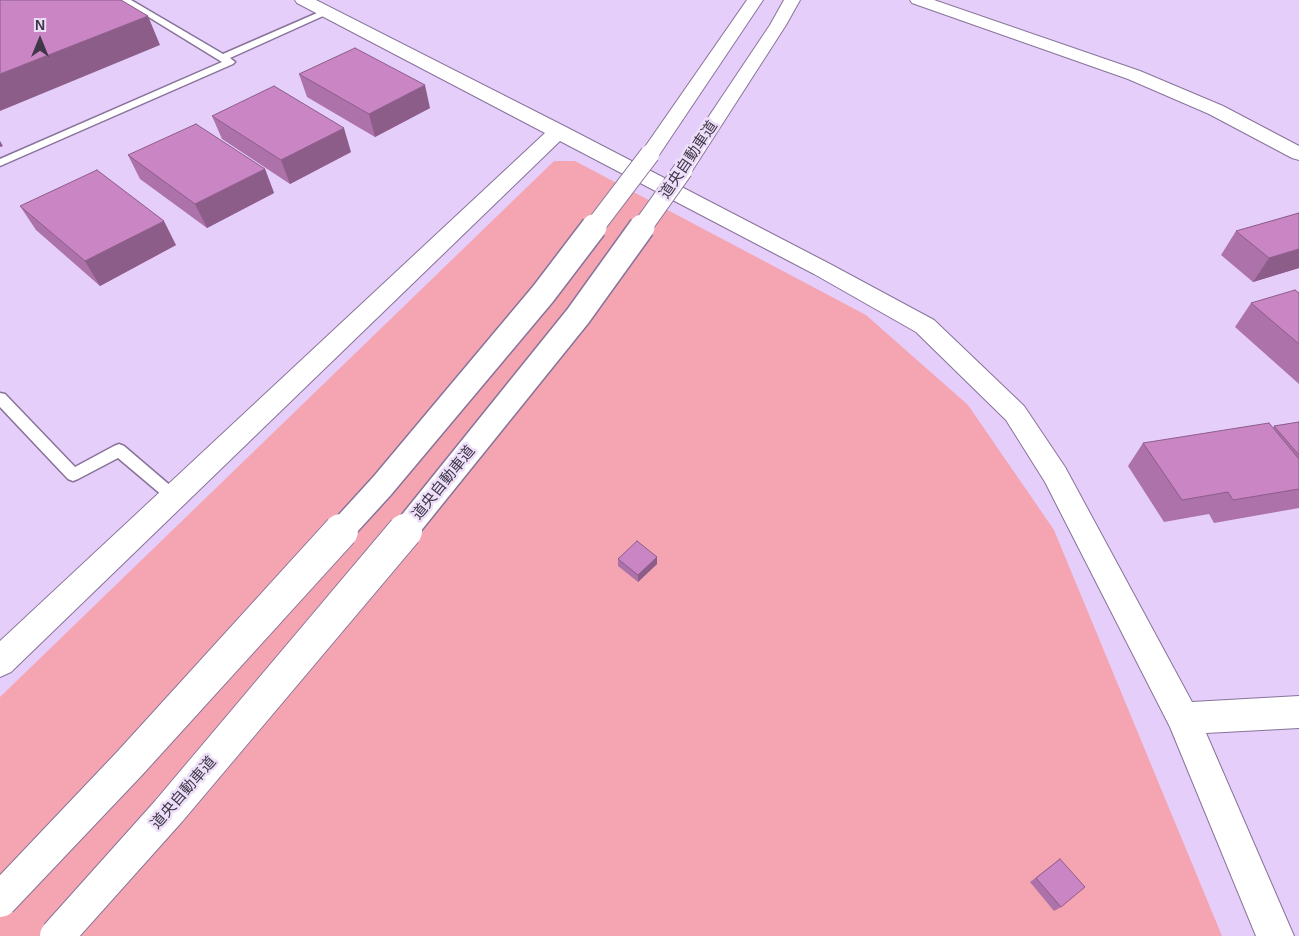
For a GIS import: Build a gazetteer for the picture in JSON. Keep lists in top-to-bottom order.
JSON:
{
  "streets": {
    "main road": ["道央自動車道"]
  },
  "north": "top"
}
